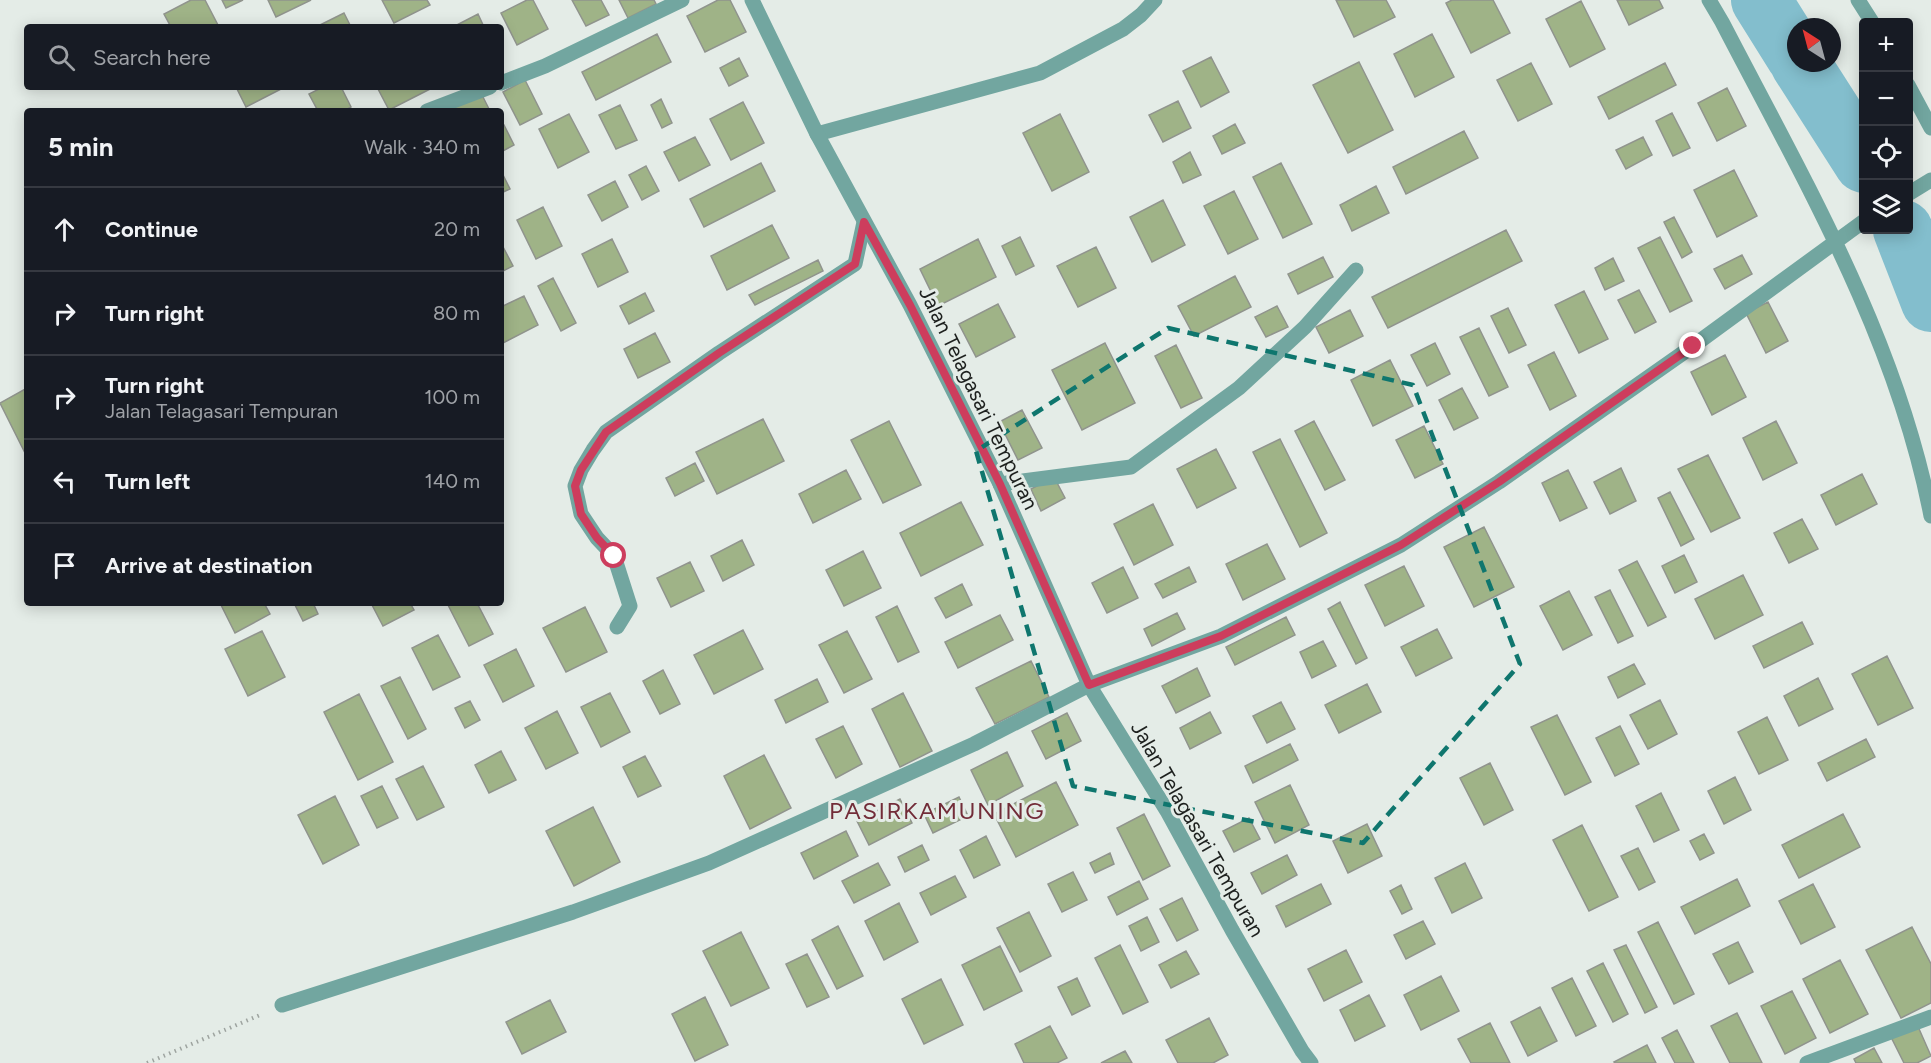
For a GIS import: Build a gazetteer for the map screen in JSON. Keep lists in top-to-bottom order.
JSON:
{
  "streets": {
    "street": ["Jalan Telagasari Tempuran"]
  },
  "districts": ["PASIRKAMUNING"],
  "north": "top left",
  "page": {
    "map_buttons": ["+", "−"],
    "search": "Search here",
    "heading": ["5 min", "Walk · 340 m"],
    "list": [
      ["Continue", "20 m"],
      ["Turn right", "80 m"],
      ["Turn right", "Jalan Telagasari Tempuran", "100 m"],
      ["Turn left", "140 m"],
      "Arrive at destination"
    ]
  }
}
